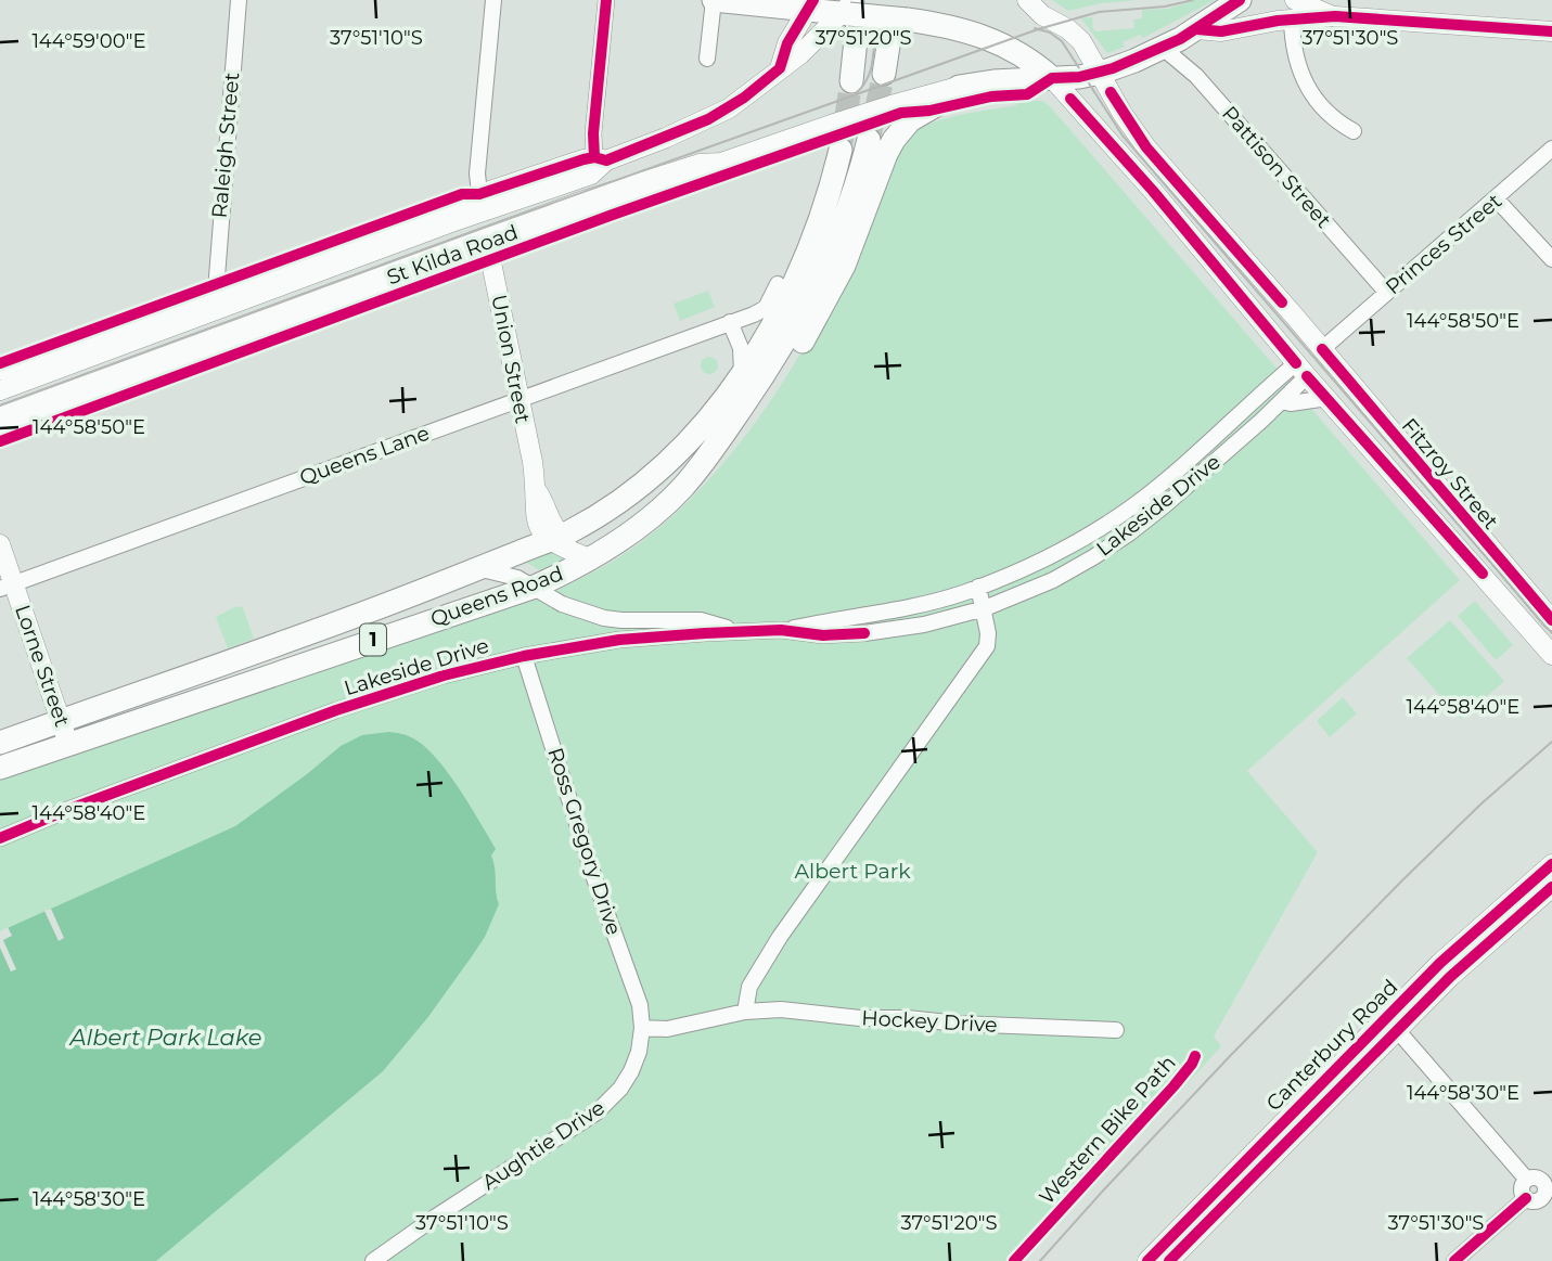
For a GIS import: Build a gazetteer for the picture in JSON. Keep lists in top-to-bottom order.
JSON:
{
  "streets": {
    "highway": ["St Kilda Road", "Queens Road", "1"],
    "main road": [
      "Union Street",
      "Fitzroy Street",
      "Lakeside Drive",
      "Lorne Street",
      "Canterbury Road"
    ],
    "street": [
      "Raleigh Street",
      "Pattison Street",
      "Princes Street",
      "Queens Lane",
      "Ross Gregory Drive",
      "Hockey Drive",
      "Aughtie Drive"
    ],
    "cycle path": ["Western Bike Path"]
  },
  "crossings": [
    ["Raleigh Street", "St Kilda Road"],
    ["Pattison Street", "Princes Street"],
    ["Pattison Street", "St Kilda Road"],
    ["Princes Street", "Fitzroy Street"],
    ["Princes Street", "Lakeside Drive"],
    ["St Kilda Road", "Union Street"],
    ["St Kilda Road", "Fitzroy Street"],
    ["Union Street", "Queens Lane"],
    ["Union Street", "Queens Road"],
    ["Queens Lane", "Lorne Street"],
    ["Fitzroy Street", "Lakeside Drive"],
    ["Lakeside Drive", "Ross Gregory Drive"],
    ["Queens Road", "Lorne Street"],
    ["Ross Gregory Drive", "Hockey Drive"],
    ["Ross Gregory Drive", "Aughtie Drive"],
    ["Hockey Drive", "Aughtie Drive"]
  ],
  "water": ["Albert Park Lake"],
  "parks": ["Albert Park"],
  "coordinates": [
    "37°51'10\"S",
    "37°51'20\"S",
    "37°51'30\"S",
    "144°59'00\"E",
    "144°58'50\"E",
    "144°58'40\"E",
    "144°58'30\"E"
  ]
}
